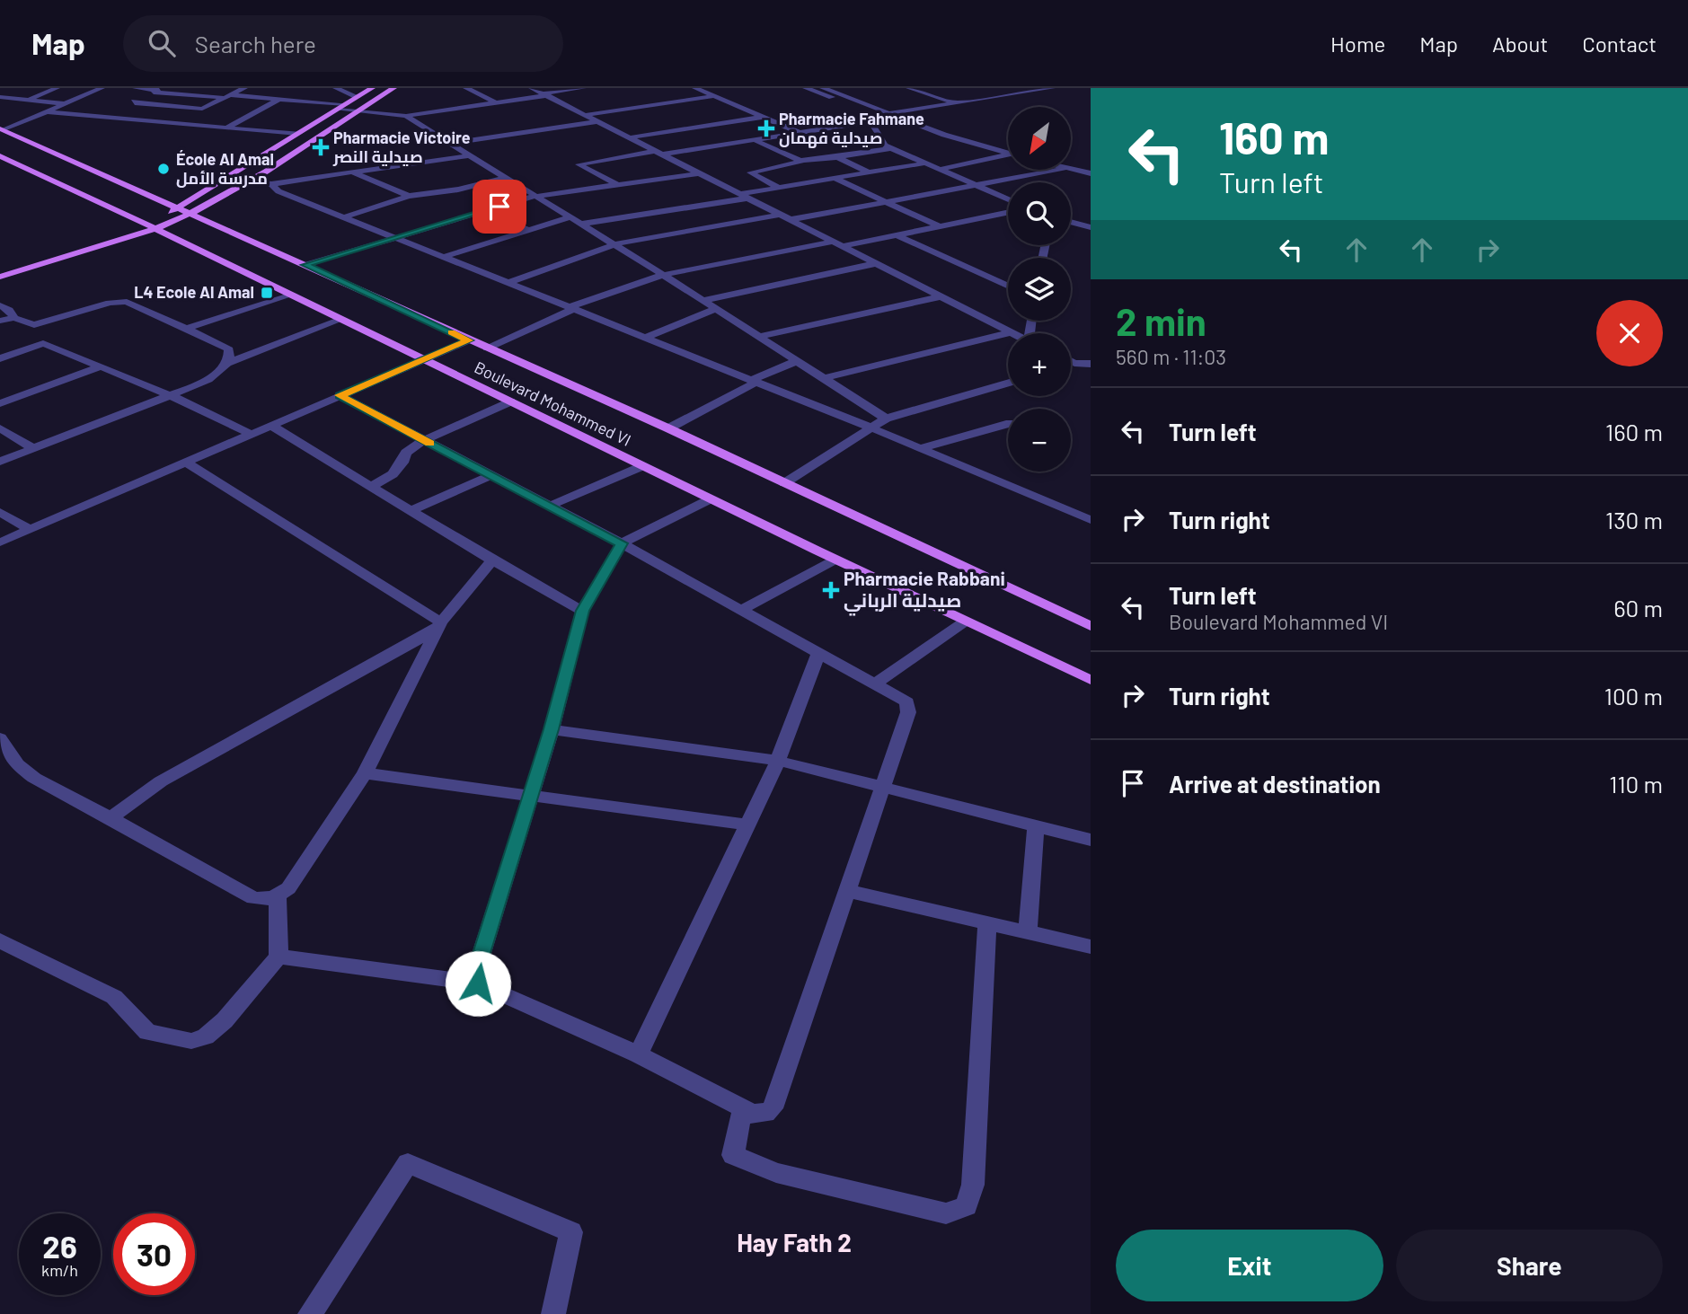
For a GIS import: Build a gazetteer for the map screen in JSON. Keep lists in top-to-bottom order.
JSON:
{
  "streets": {
    "main road": ["Boulevard Mohammed VI"]
  },
  "districts": ["Hay Fath 2"],
  "places": {
    "health": ["Pharmacie Fahmane صيدلية فهمان", "Pharmacie Victoire صيدلية النصر", "Pharmacie Rabbani صيدلية الرباني"],
    "other": ["École Al Amal مدرسة الأمل"],
    "transit": ["L4 Ecole Al Amal"]
  },
  "north": "bottom left",
  "page": {
    "header": "Map",
    "search": "Search here",
    "nav": [
      "Home",
      "Map",
      "About",
      "Contact"
    ],
    "turn": ["160 m", "Turn left"],
    "map_buttons": ["+", "−"],
    "heading": ["2 min", "560 m · 11:03"],
    "list": [
      {
        "name": "Turn left",
        "value": "160 m"
      },
      {
        "name": "Turn right",
        "value": "130 m"
      },
      {
        "name": "Turn left",
        "note": "Boulevard Mohammed VI",
        "value": "60 m"
      },
      {
        "name": "Turn right",
        "value": "100 m"
      },
      {
        "name": "Arrive at destination",
        "value": "110 m"
      }
    ],
    "speed": "26 km/h",
    "limit": "30",
    "buttons": ["Exit", "Share"]
  }
}
